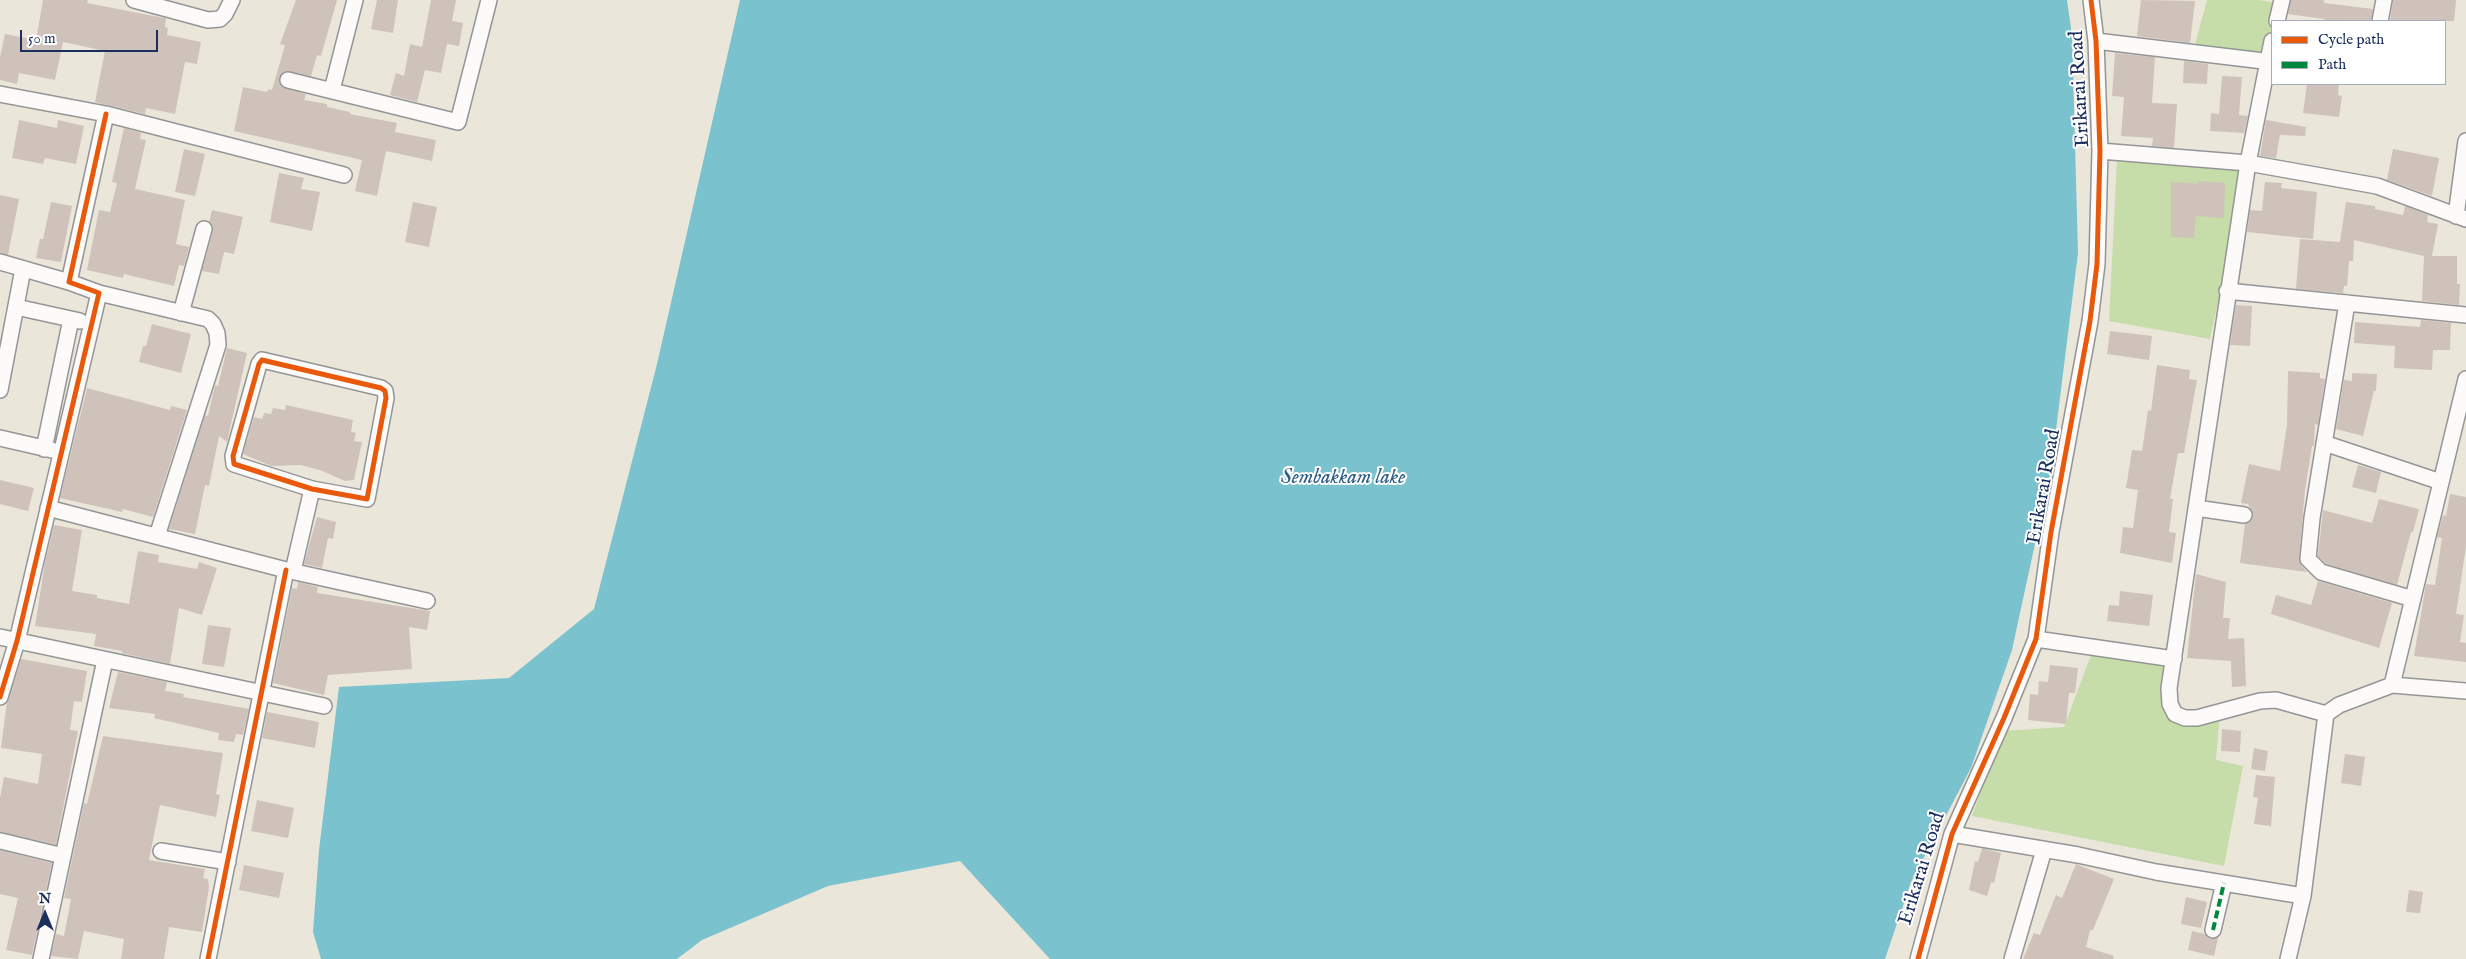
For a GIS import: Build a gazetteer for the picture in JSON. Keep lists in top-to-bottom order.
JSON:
{
  "streets": {
    "street": ["Erikarai Road"]
  },
  "water": ["Sembakkam lake"],
  "legend": ["Cycle path", "Path"],
  "scale_bar": "50 m",
  "north": "top"
}
